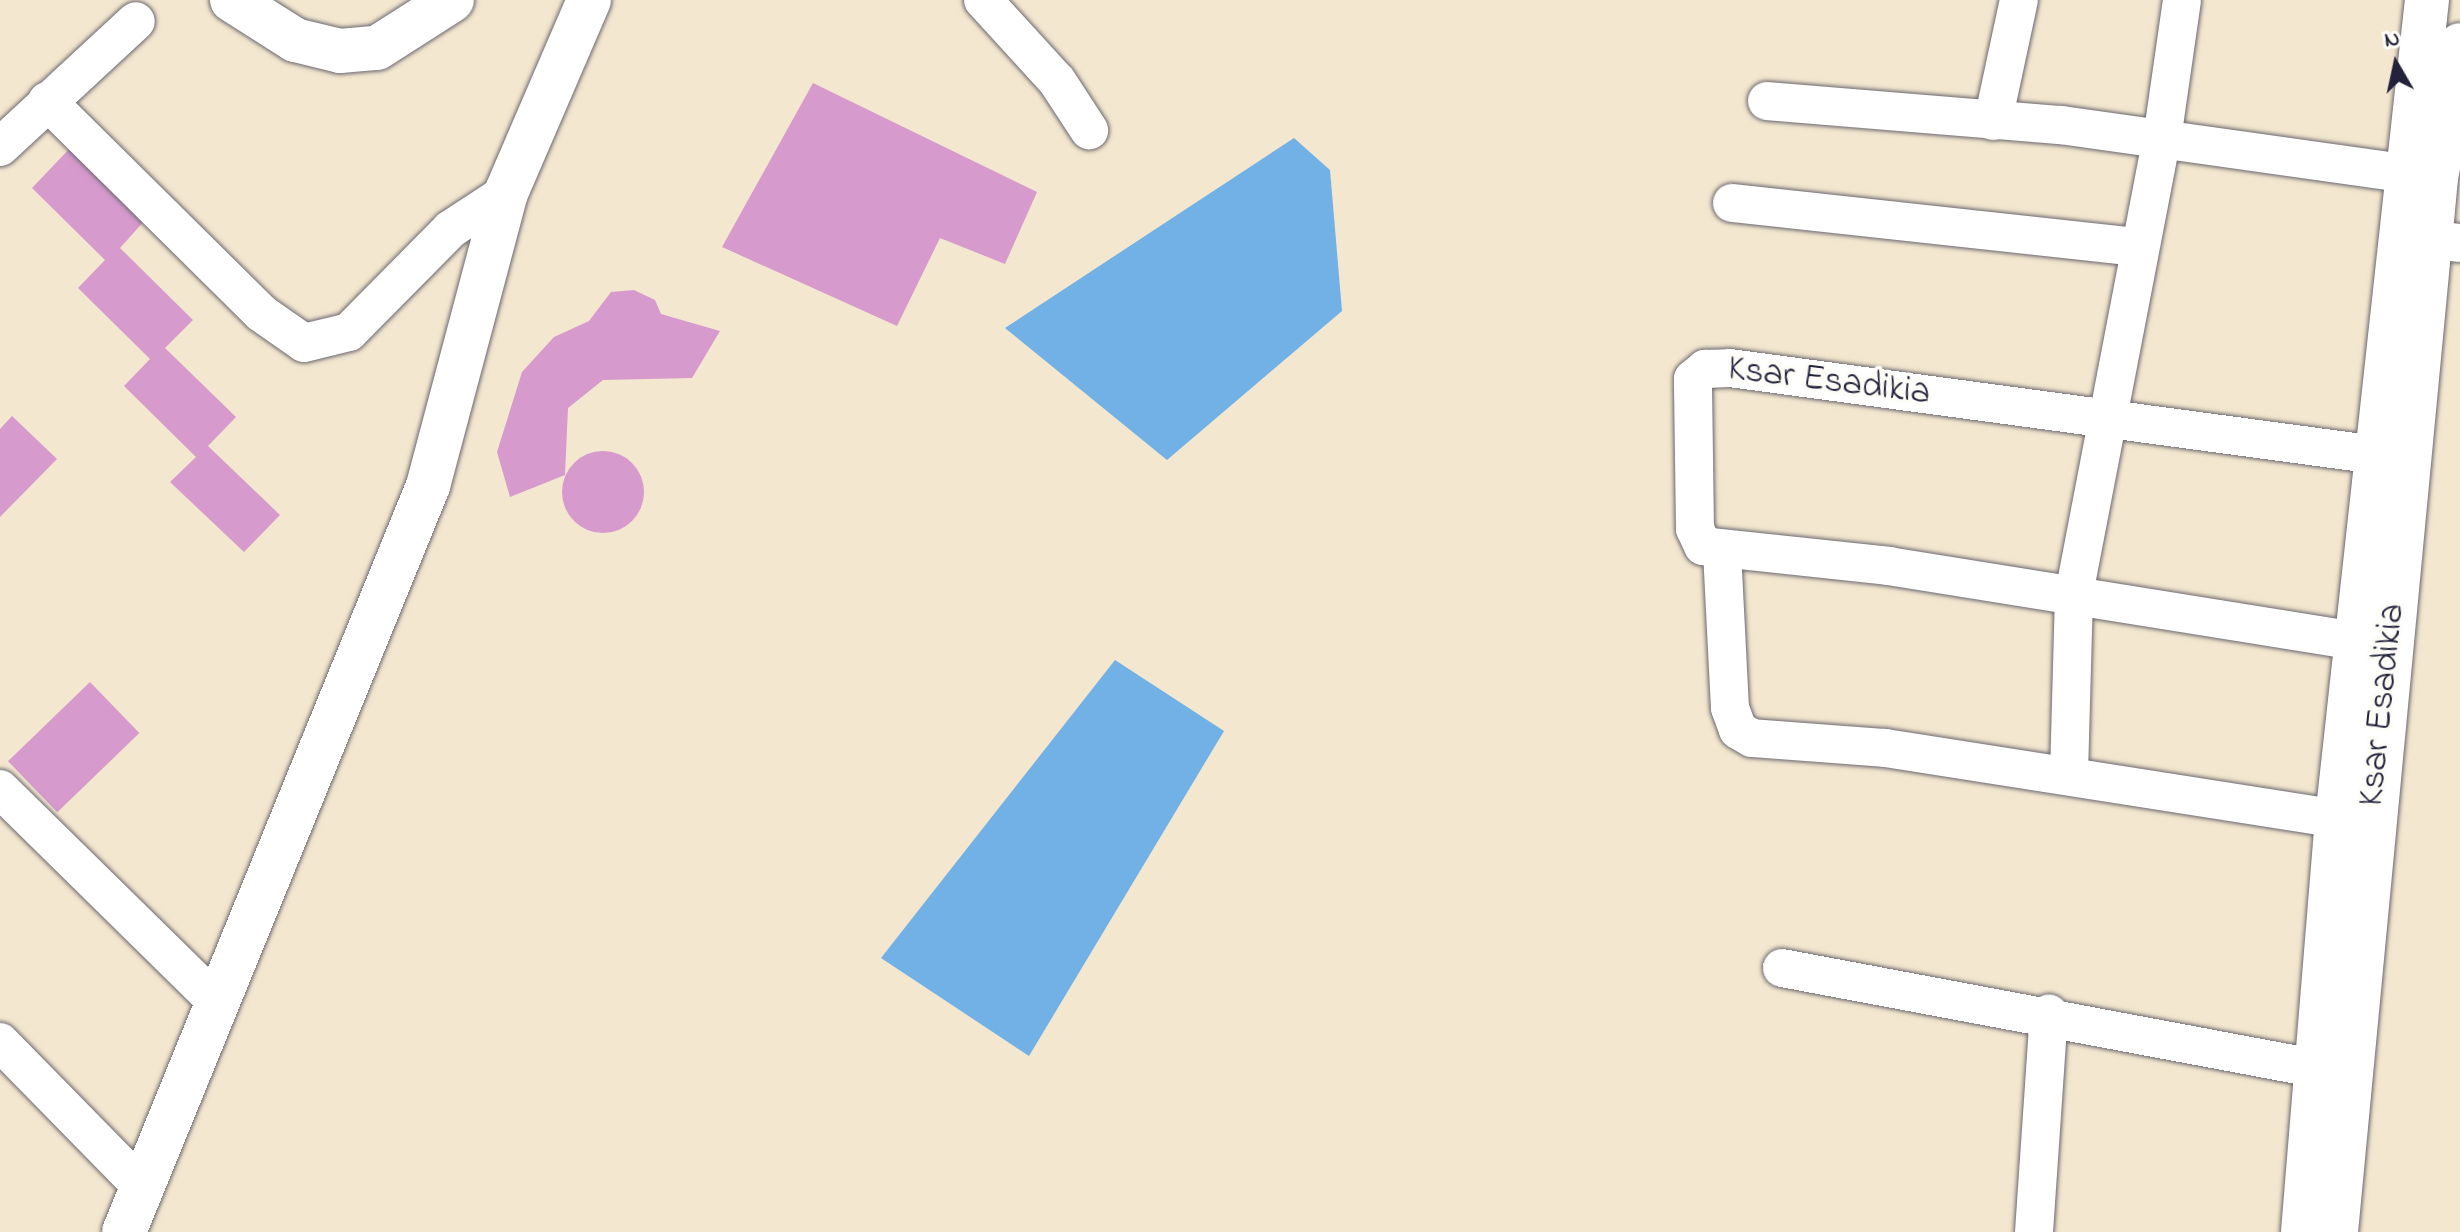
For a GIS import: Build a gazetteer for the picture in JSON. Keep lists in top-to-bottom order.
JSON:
{
  "streets": {
    "street": ["Ksar Esadikia"]
  },
  "north": "top"
}
